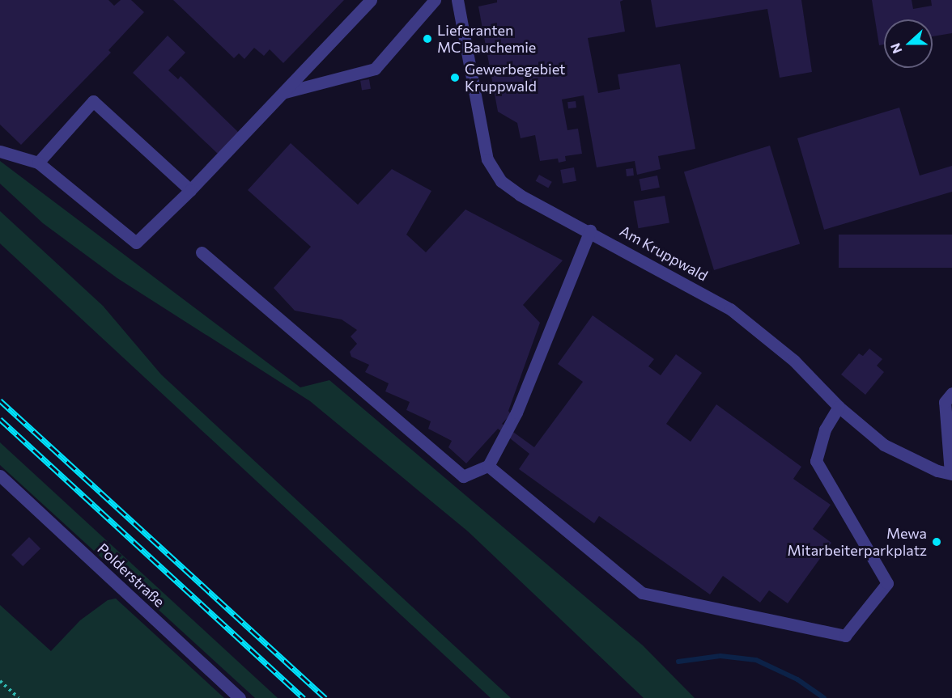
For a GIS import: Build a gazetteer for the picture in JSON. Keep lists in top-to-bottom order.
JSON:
{
  "streets": {
    "street": ["Am Kruppwald", "Polderstraße"]
  },
  "places": ["Lieferanten MC Bauchemie", "Gewerbegebiet Kruppwald", "Mewa Mitarbeiterparkplatz"],
  "north": "left"
}
